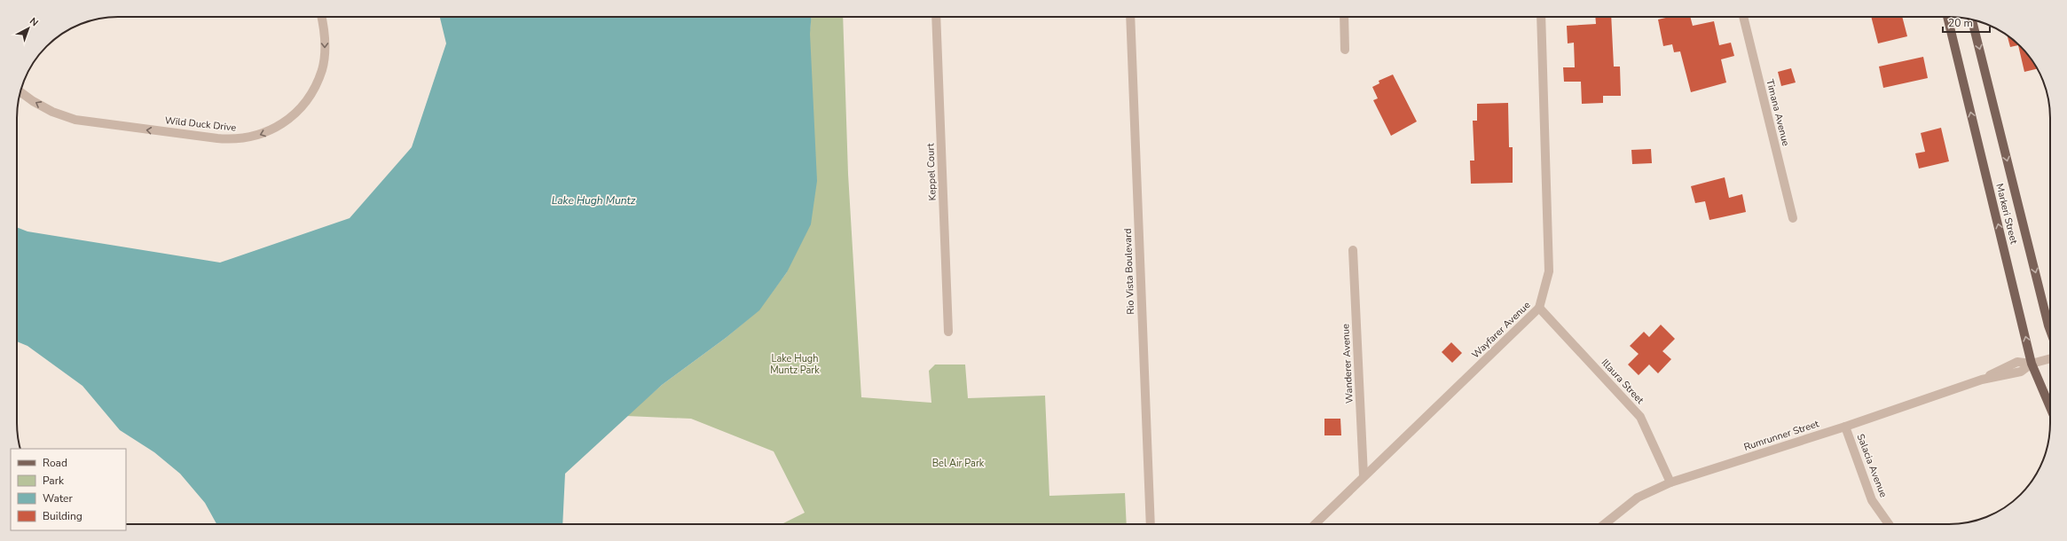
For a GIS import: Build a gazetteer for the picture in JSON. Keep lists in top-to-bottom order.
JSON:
{
  "streets": {
    "main road": ["Markeri Street"],
    "street": [
      "Timana Avenue",
      "Wild Duck Drive",
      "Keppel Court",
      "Rio Vista Boulevard",
      "Wayfarer Avenue",
      "Wanderer Avenue",
      "Illaura Street",
      "Rumrunner Street",
      "Salacia Avenue"
    ]
  },
  "crossings": [
    ["Markeri Street", "Rumrunner Street"],
    ["Wayfarer Avenue", "Wanderer Avenue"],
    ["Wayfarer Avenue", "Illaura Street"],
    ["Illaura Street", "Rumrunner Street"],
    ["Rumrunner Street", "Salacia Avenue"]
  ],
  "water": ["Lake Hugh Muntz"],
  "parks": ["Lake Hugh Muntz Park", "Bel Air Park"],
  "legend": [
    "Road",
    "Park",
    "Water",
    "Building"
  ],
  "scale_bar": "20 m",
  "north": "top right"
}
